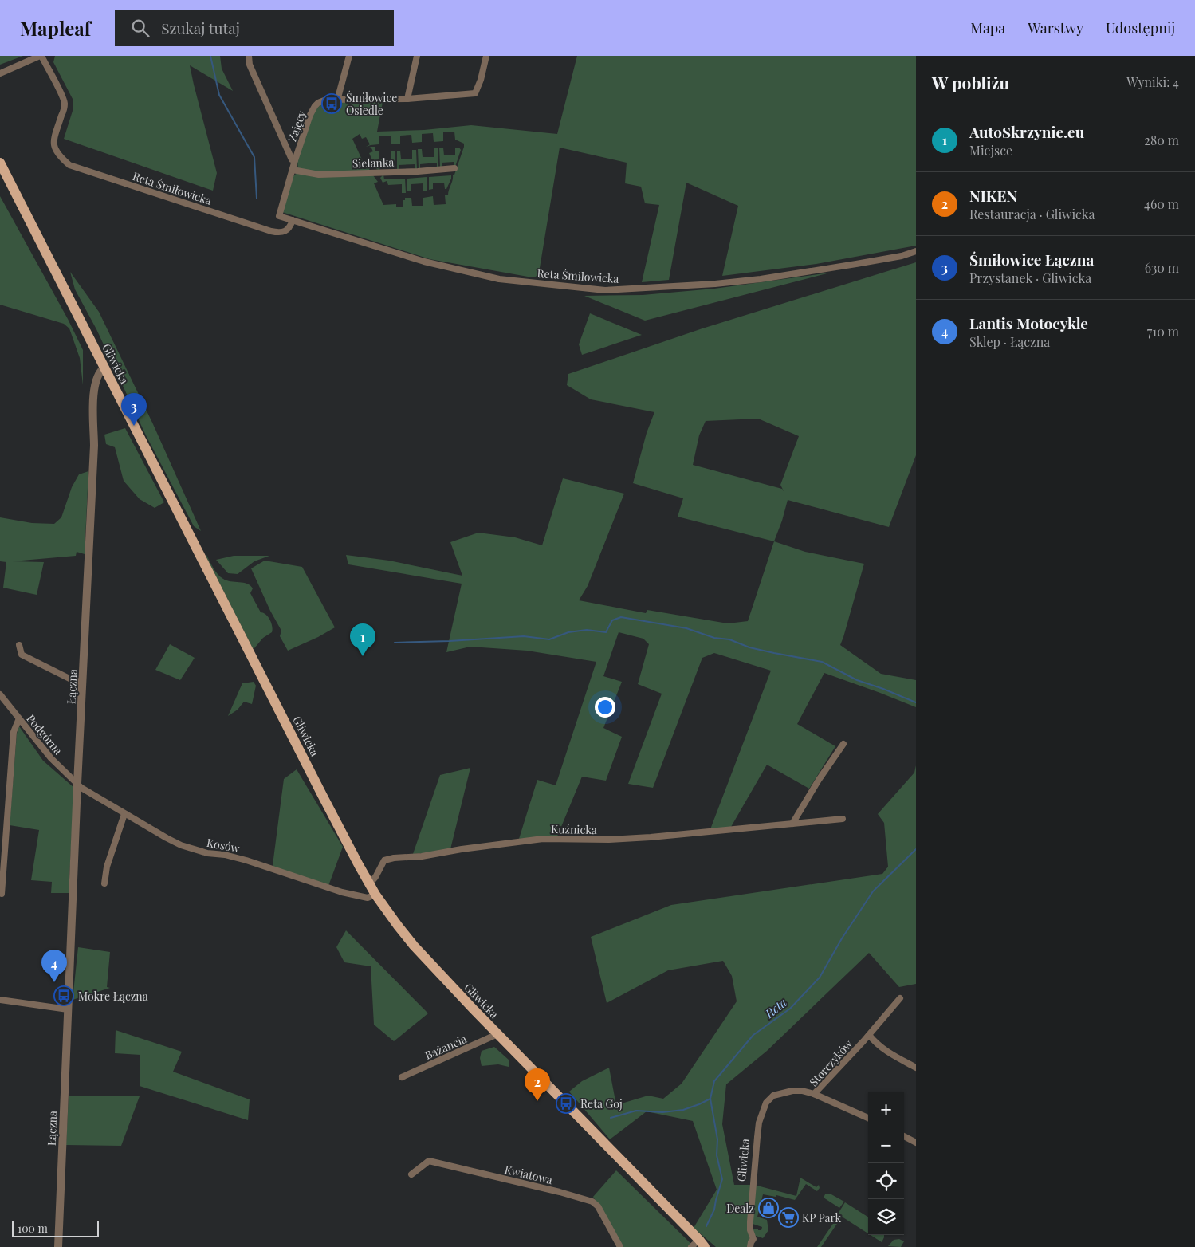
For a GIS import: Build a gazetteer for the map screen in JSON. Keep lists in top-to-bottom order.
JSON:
{
  "streets": {
    "main road": ["Gliwicka"],
    "street": [
      "Zajęcy",
      "Sielanka",
      "Reta Śmiłowicka",
      "Łączna",
      "Podgórna",
      "Kuźnicka",
      "Kosów",
      "Bażancia",
      "Storczyków",
      "Kwiatowa"
    ]
  },
  "crossings": [
    ["Zajęcy", "Sielanka"],
    ["Zajęcy", "Reta Śmiłowicka"],
    ["Gliwicka", "Łączna"],
    ["Gliwicka", "Kuźnicka"],
    ["Gliwicka", "Kosów"],
    ["Gliwicka", "Bażancia"],
    ["Gliwicka", "Storczyków"],
    ["Łączna", "Podgórna"],
    ["Łączna", "Kosów"],
    ["Podgórna", "Kosów"]
  ],
  "water": ["Reta"],
  "places": {
    "bus stop": ["Śmiłowice Osiedle", "Mokre Łączna", "Reta Goj"],
    "shop": ["Dealz"],
    "supermarket": ["KP Park"]
  },
  "scale_bar": "100 m",
  "page": {
    "header": "Mapleaf",
    "search": "Szukaj tutaj",
    "nav": ["Mapa", "Warstwy", "Udostępnij"],
    "heading": ["W pobliżu", "Wyniki: 4"],
    "list": [
      {
        "mark": "1",
        "name": "AutoSkrzynie.eu",
        "note": "Miejsce",
        "value": "280 m"
      },
      {
        "mark": "2",
        "name": "NIKEN",
        "note": "Restauracja · Gliwicka",
        "value": "460 m"
      },
      {
        "mark": "3",
        "name": "Śmiłowice Łączna",
        "note": "Przystanek · Gliwicka",
        "value": "630 m"
      },
      {
        "mark": "4",
        "name": "Lantis Motocykle",
        "note": "Sklep · Łączna",
        "value": "710 m"
      }
    ],
    "pins": [
      "3",
      "1",
      "4",
      "2"
    ],
    "map_buttons": ["+", "−"],
    "scale": "100 m"
  }
}
